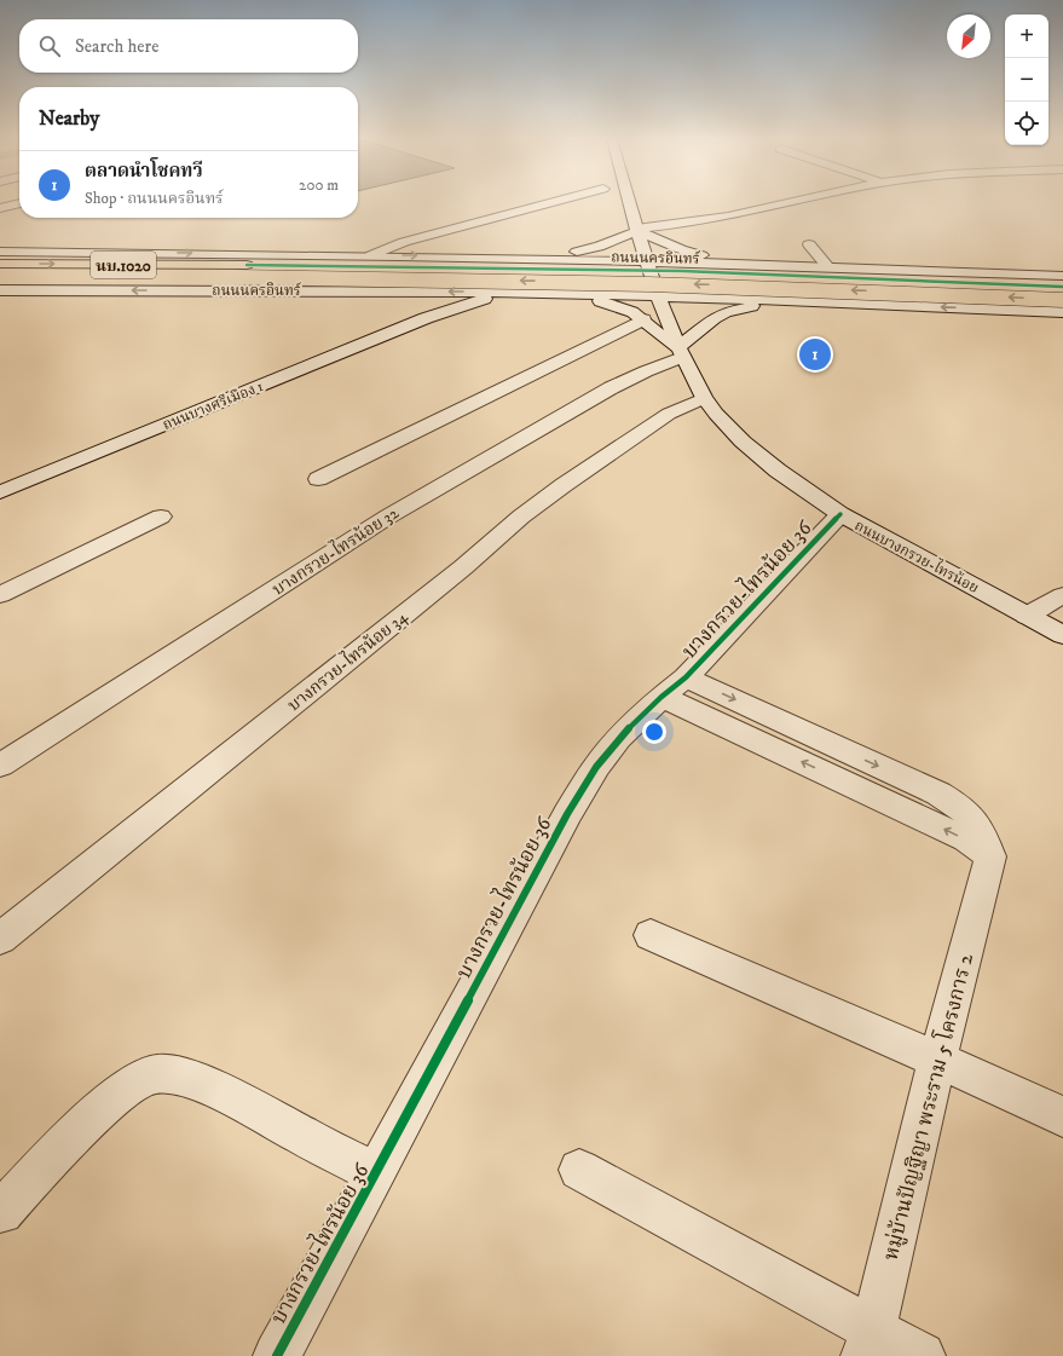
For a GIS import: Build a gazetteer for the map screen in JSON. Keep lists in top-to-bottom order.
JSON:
{
  "streets": {
    "main road": ["ถนนนครอินทร์", "นบ.1020"],
    "street": [
      "ถนนบางศรีเมือง 1",
      "บางกรวย-ไทรน้อย 32",
      "ถนนบางกรวย-ไทรน้อย",
      "บางกรวย-ไทรน้อย 36",
      "บางกรวย-ไทรน้อย 34",
      "หมู่บ้านปัญฐิญา พระราม 5 โครงการ 2"
    ]
  },
  "crossings": [
    ["ถนนนครอินทร์", "ถนนบางศรีเมือง 1"],
    ["ถนนนครอินทร์", "ถนนบางกรวย-ไทรน้อย"],
    ["บางกรวย-ไทรน้อย 32", "ถนนบางกรวย-ไทรน้อย"],
    ["ถนนบางกรวย-ไทรน้อย", "บางกรวย-ไทรน้อย 36"],
    ["ถนนบางกรวย-ไทรน้อย", "บางกรวย-ไทรน้อย 34"],
    ["บางกรวย-ไทรน้อย 36", "หมู่บ้านปัญฐิญา พระราม 5 โครงการ 2"]
  ],
  "north": "bottom left",
  "page": {
    "map_buttons": ["+", "−"],
    "search": "Search here",
    "heading": "Nearby",
    "list": [
      {
        "mark": "1",
        "name": "ตลาดนำโชคทวี",
        "note": "Shop · ถนนนครอินทร์",
        "value": "200 m"
      }
    ],
    "pins": "1"
  }
}
